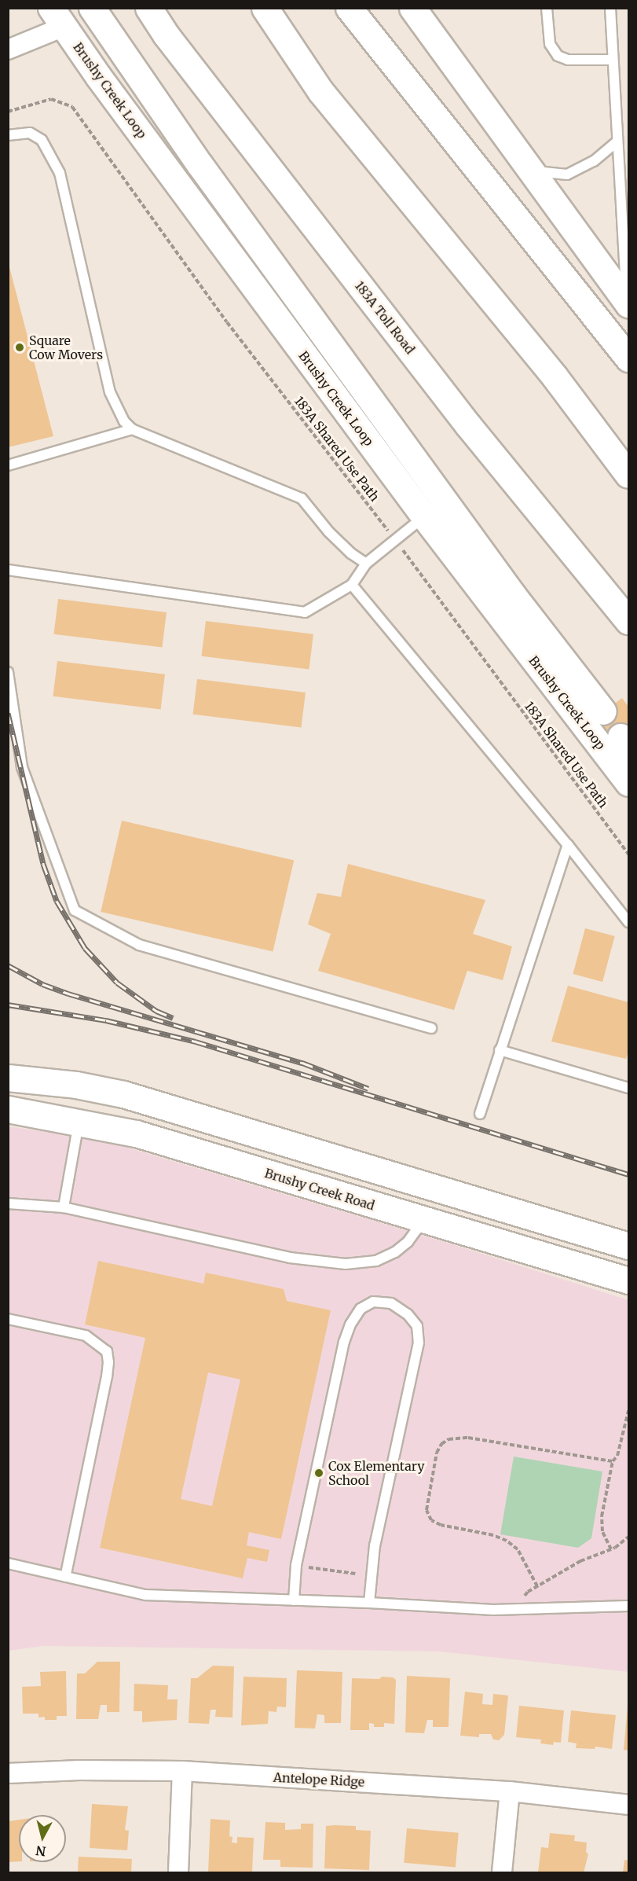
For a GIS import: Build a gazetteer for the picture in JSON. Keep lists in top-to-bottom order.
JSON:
{
  "streets": {
    "main road": ["Brushy Creek Loop", "183A Toll Road", "Brushy Creek Road"],
    "street": ["Antelope Ridge"],
    "path": ["183A Shared Use Path"]
  },
  "places": ["Square Cow Movers", "Cox Elementary School"],
  "north": "bottom"
}
